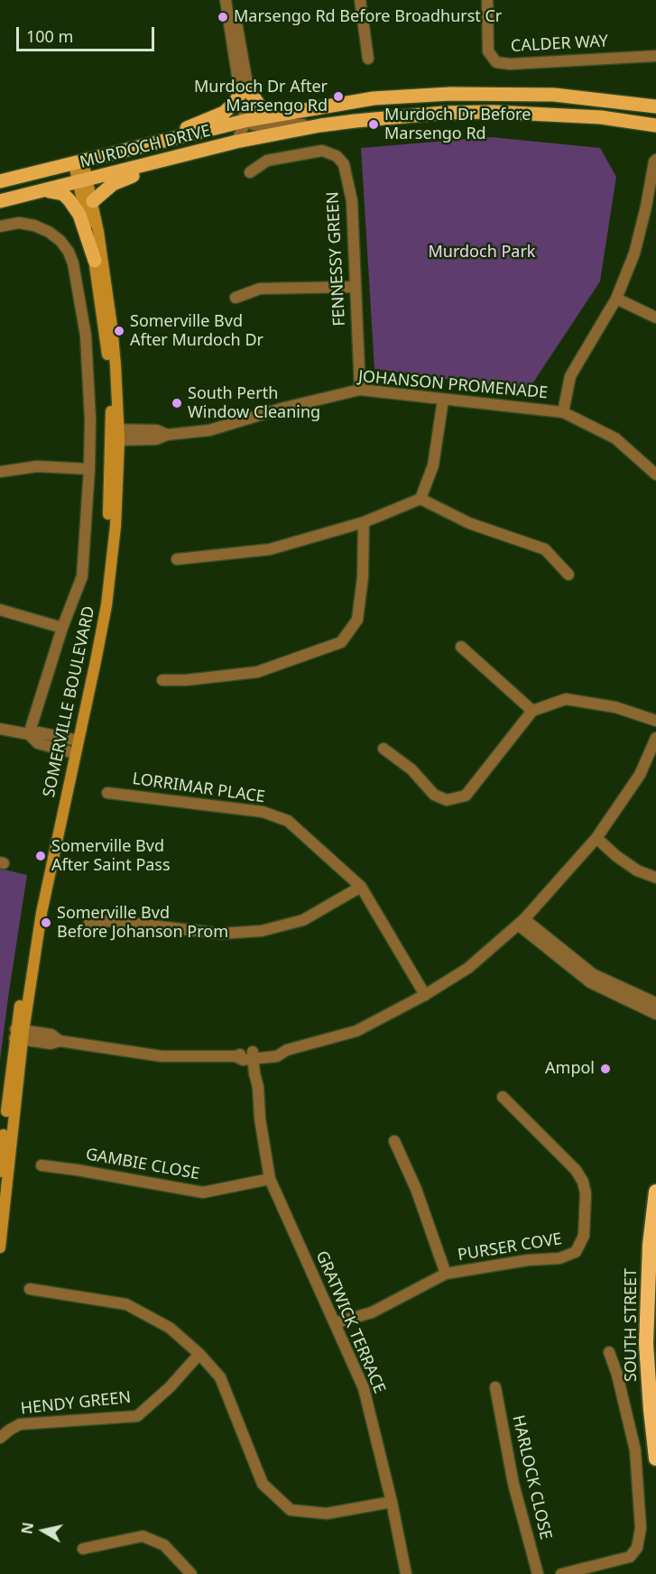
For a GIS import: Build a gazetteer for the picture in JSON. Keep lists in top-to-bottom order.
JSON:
{
  "streets": {
    "highway": ["SOUTH STREET"],
    "main road": ["MURDOCH DRIVE", "SOMERVILLE BOULEVARD"],
    "street": [
      "CALDER WAY",
      "FENNESSY GREEN",
      "JOHANSON PROMENADE",
      "LORRIMAR PLACE",
      "GAMBIE CLOSE",
      "PURSER COVE",
      "GRATWICK TERRACE",
      "HENDY GREEN",
      "HARLOCK CLOSE"
    ]
  },
  "crossings": [
    ["MURDOCH DRIVE", "SOMERVILLE BOULEVARD"],
    ["FENNESSY GREEN", "JOHANSON PROMENADE"],
    ["JOHANSON PROMENADE", "SOMERVILLE BOULEVARD"],
    ["GAMBIE CLOSE", "GRATWICK TERRACE"],
    ["PURSER COVE", "GRATWICK TERRACE"]
  ],
  "parks": ["Murdoch Park"],
  "places": [
    "Marsengo Rd Before Broadhurst Cr",
    "Murdoch Dr After Marsengo Rd",
    "Murdoch Dr Before Marsengo Rd",
    "Somerville Bvd After Murdoch Dr",
    "South Perth Window Cleaning",
    "Somerville Bvd After Saint Pass",
    "Somerville Bvd Before Johanson Prom",
    "Ampol"
  ],
  "scale_bar": "100 m",
  "north": "left"
}
